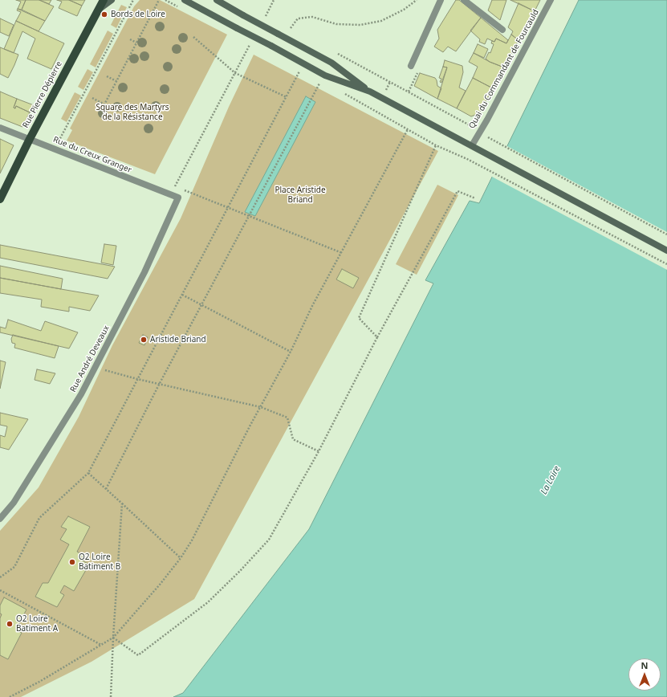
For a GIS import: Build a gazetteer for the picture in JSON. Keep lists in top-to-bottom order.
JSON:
{
  "streets": {
    "main road": ["Rue Pierre Dépierre"],
    "street": ["Quai du Commandant de Fourcauld", "Rue du Creux Granger", "Rue André Deveaux"]
  },
  "crossings": [
    ["Rue Pierre Dépierre", "Rue du Creux Granger"],
    ["Rue du Creux Granger", "Rue André Deveaux"]
  ],
  "water": ["La Loire"],
  "parks": ["Square des Martyrs de la Résistance", "Place Aristide Briand"],
  "places": [
    "Bords de Loire",
    "Aristide Briand",
    "O2 Loire Batiment B",
    "O2 Loire Batiment A"
  ],
  "north": "top"
}
